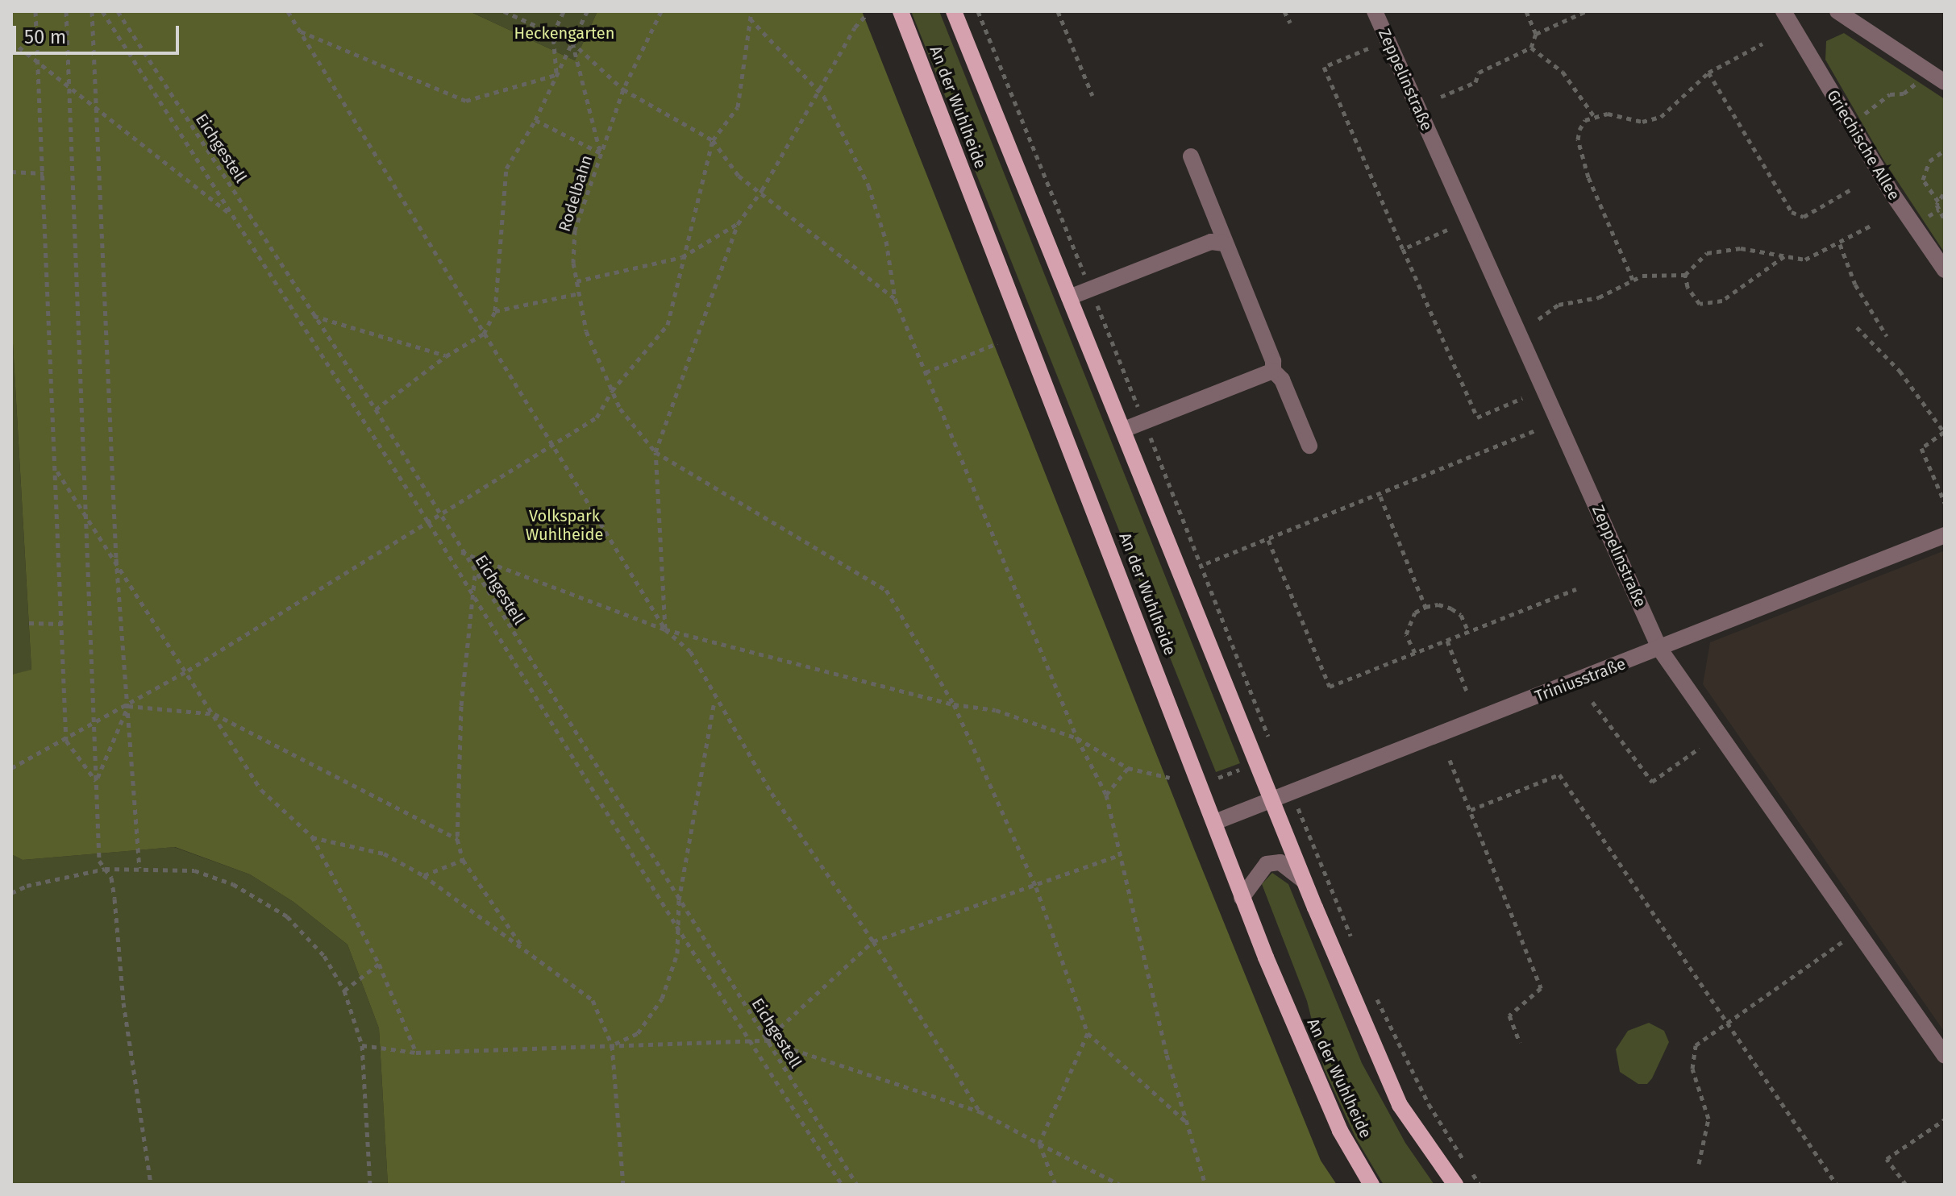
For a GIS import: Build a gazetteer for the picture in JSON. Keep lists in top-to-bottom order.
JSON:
{
  "streets": {
    "main road": ["An der Wuhlheide"],
    "street": ["Zeppelinstraße", "Griechische Allee", "Triniusstraße"],
    "path": ["Eichgestell", "Rodelbahn"]
  },
  "crossings": [
    ["Zeppelinstraße", "Triniusstraße"],
    ["An der Wuhlheide", "Triniusstraße"]
  ],
  "parks": ["Heckengarten", "Volkspark Wuhlheide"],
  "scale_bar": "50 m"
}
